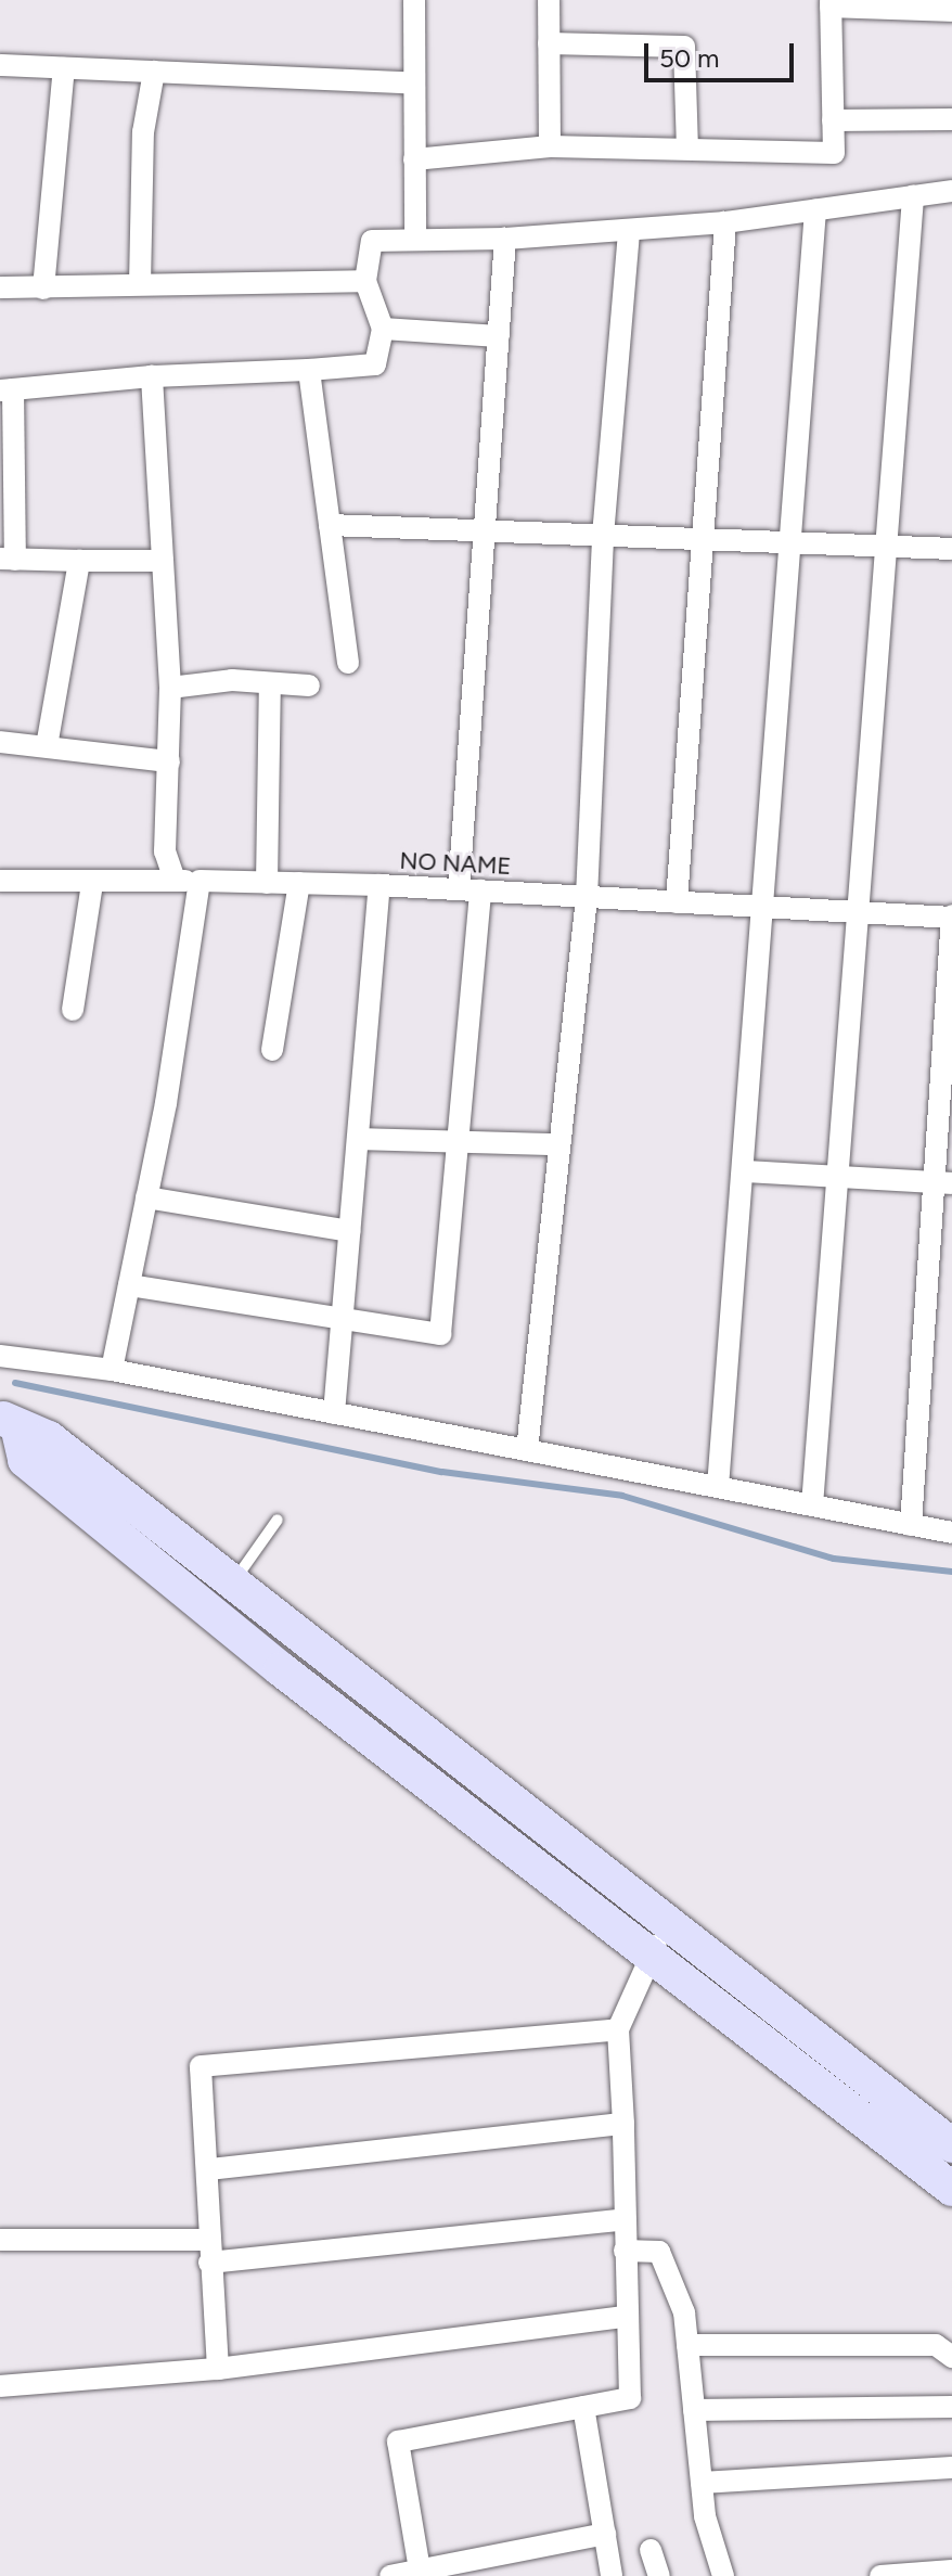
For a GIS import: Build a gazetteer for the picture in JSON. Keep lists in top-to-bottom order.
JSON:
{
  "streets": {
    "street": ["NO NAME"]
  },
  "scale_bar": "50 m"
}
